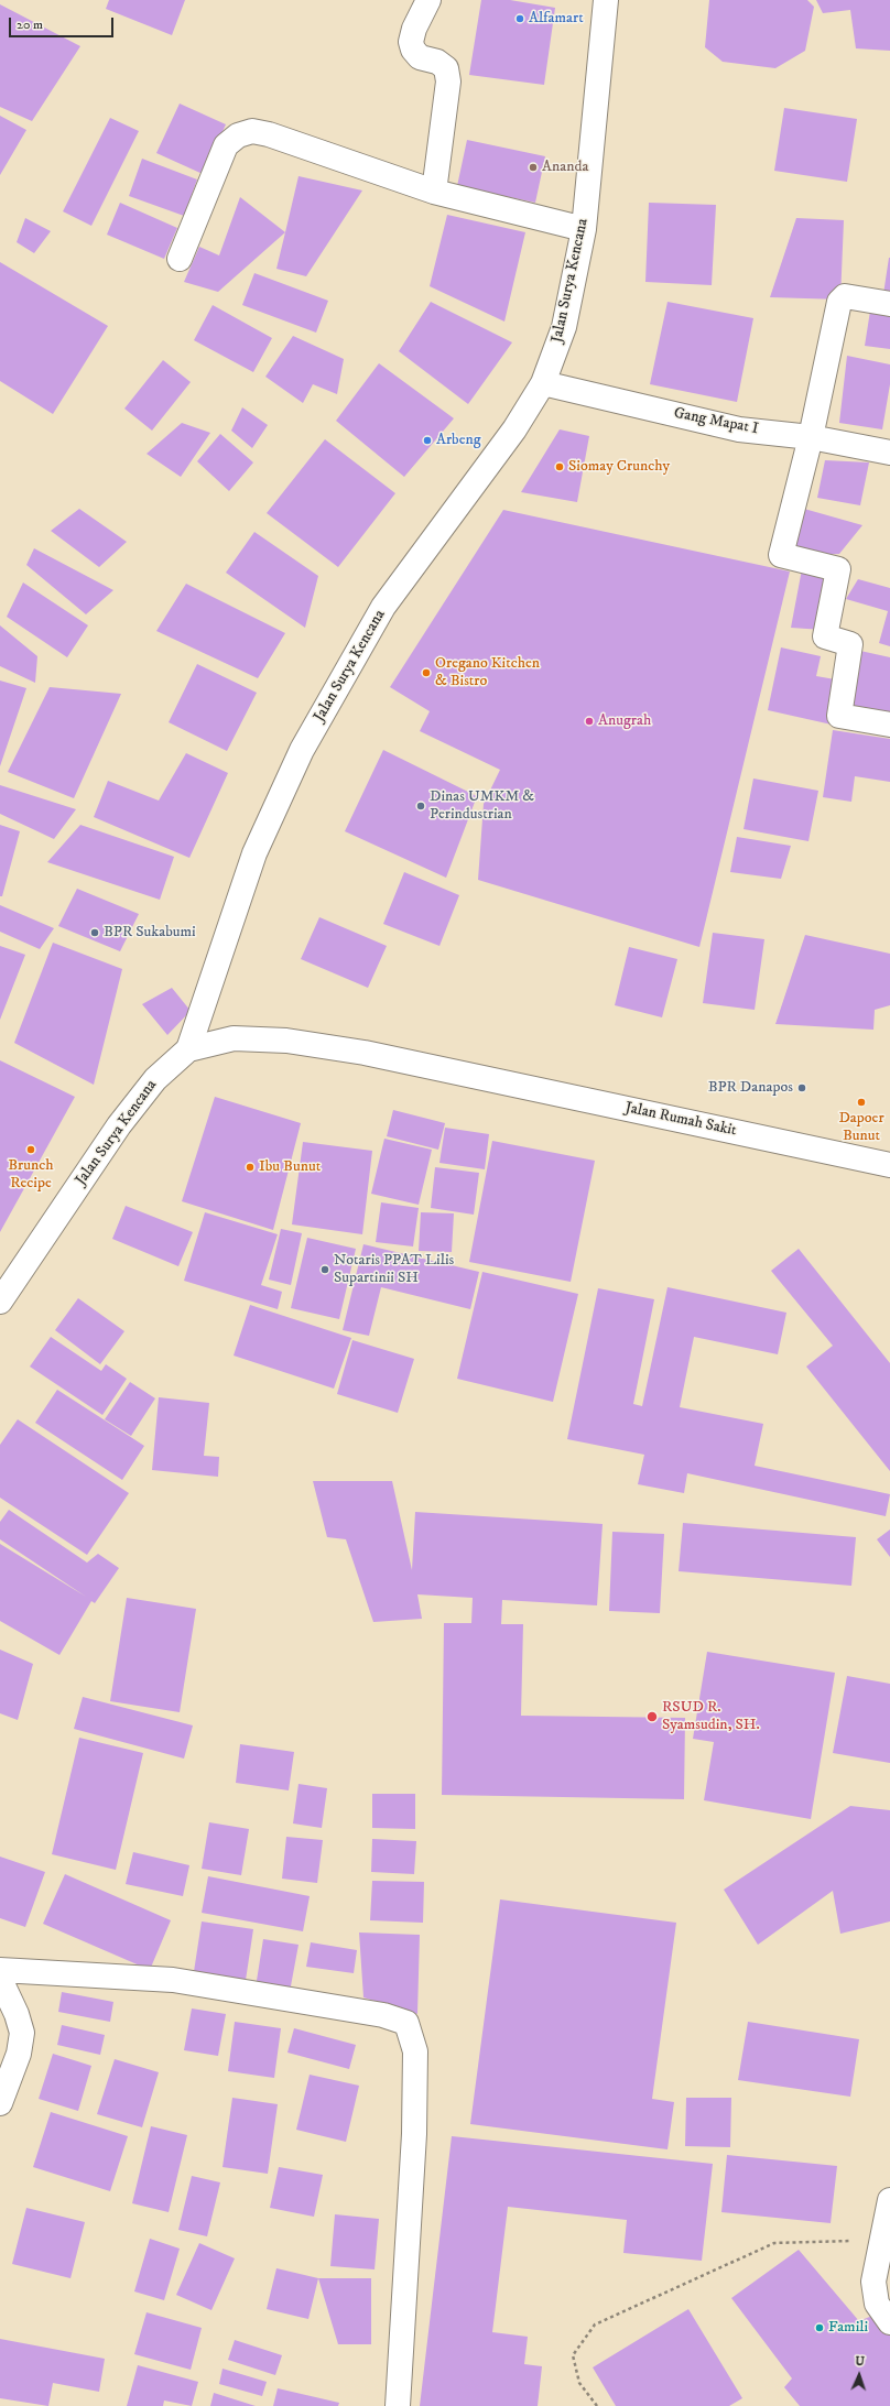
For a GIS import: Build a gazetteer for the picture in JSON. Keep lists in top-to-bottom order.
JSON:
{
  "streets": {
    "main road": ["Jalan Surya Kencana", "Gang Mapat I", "Jalan Rumah Sakit"]
  },
  "crossings": [
    ["Jalan Surya Kencana", "Gang Mapat I"],
    ["Jalan Surya Kencana", "Jalan Rumah Sakit"]
  ],
  "places": [
    "Alfamart",
    "Ananda",
    "Arbeng",
    "Siomay Crunchy",
    "Oregano Kitchen & Bistro",
    "Anugrah",
    "Dinas UMKM & Perindustrian",
    "BPR Sukabumi",
    "BPR Danapos",
    "Dapoer Bunut",
    "Brunch Recipe",
    "Ibu Bunut",
    "Notaris PPAT Lilis Supartinii SH",
    "RSUD R. Syamsudin, SH.",
    "Famili"
  ],
  "scale_bar": "20 m",
  "north": "top"
}
